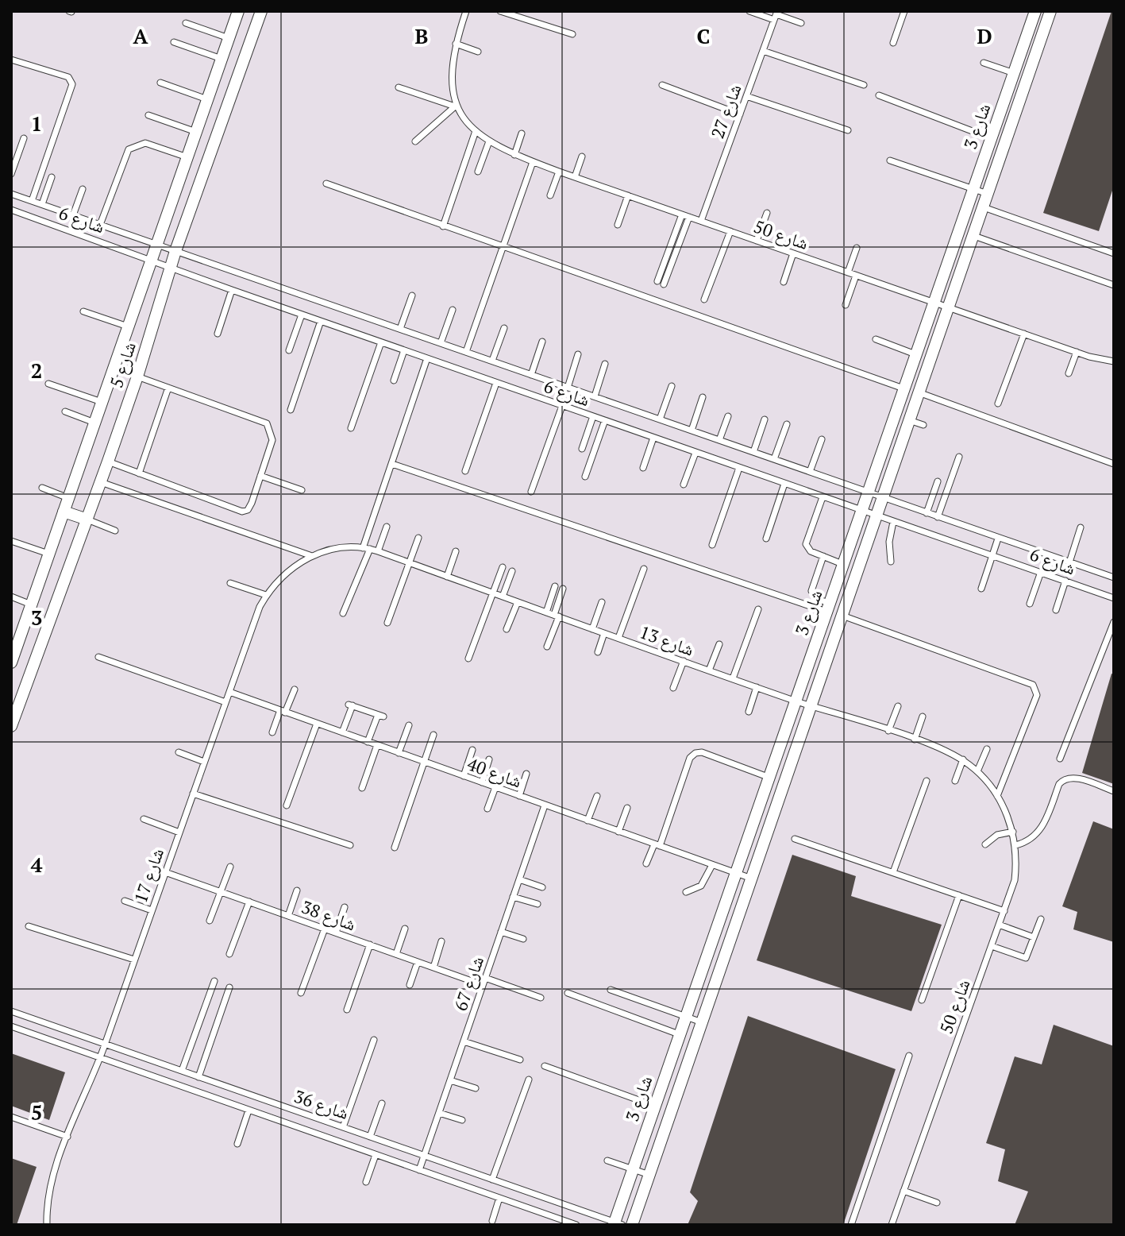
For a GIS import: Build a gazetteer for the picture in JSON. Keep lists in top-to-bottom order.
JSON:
{
  "streets": {
    "street": ["شارع 3", "شارع 5"],
    "lane": [
      "شارع 27",
      "شارع 6",
      "شارع 50",
      "شارع 13",
      "شارع 40",
      "شارع 17",
      "شارع 38",
      "شارع 67",
      "شارع 36"
    ]
  },
  "crossings": [
    ["شارع 27", "شارع 50"],
    ["شارع 3", "شارع 6"],
    ["شارع 3", "شارع 50"],
    ["شارع 3", "شارع 13"],
    ["شارع 3", "شارع 40"],
    ["شارع 3", "شارع 36"],
    ["شارع 6", "شارع 5"],
    ["شارع 50", "شارع 13"],
    ["شارع 13", "شارع 17"],
    ["شارع 40", "شارع 17"],
    ["شارع 40", "شارع 67"],
    ["شارع 17", "شارع 38"],
    ["شارع 17", "شارع 36"],
    ["شارع 38", "شارع 67"],
    ["شارع 67", "شارع 36"]
  ],
  "grid": {
    "columns": [
      "A",
      "B",
      "C",
      "D"
    ],
    "rows": [
      "1",
      "2",
      "3",
      "4",
      "5"
    ]
  }
}
